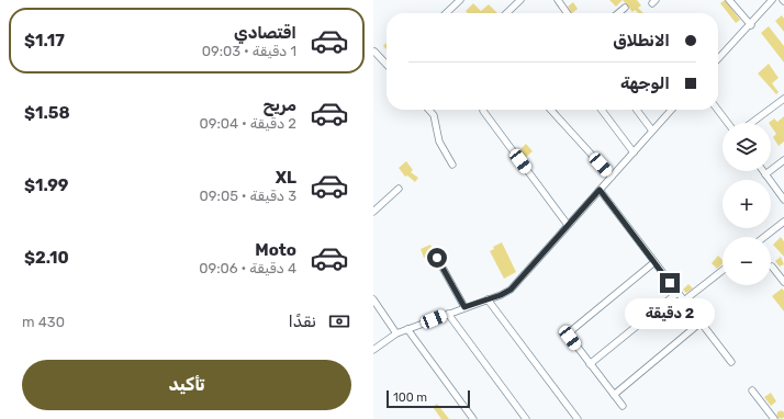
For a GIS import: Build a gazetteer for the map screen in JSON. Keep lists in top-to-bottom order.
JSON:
{
  "scale_bar": "100 m",
  "page": {
    "list": [
      {
        "name": "اقتصادي",
        "note": "1 دقيقة · 09:03",
        "value": "$1.17"
      },
      {
        "name": "مريح",
        "note": "2 دقيقة · 09:04",
        "value": "$1.58"
      },
      {
        "name": "XL",
        "note": "3 دقيقة · 09:05",
        "value": "$1.99"
      },
      {
        "name": "Moto",
        "note": "4 دقيقة · 09:06",
        "value": "$2.10"
      }
    ],
    "banner": ["الانطلاق", "الوجهة"],
    "map_buttons": ["+", "−"],
    "pay": ["نقدًا", "430 m"],
    "bubble": "2 دقيقة",
    "buttons": "تأكيد",
    "scale": "100 m"
  }
}
